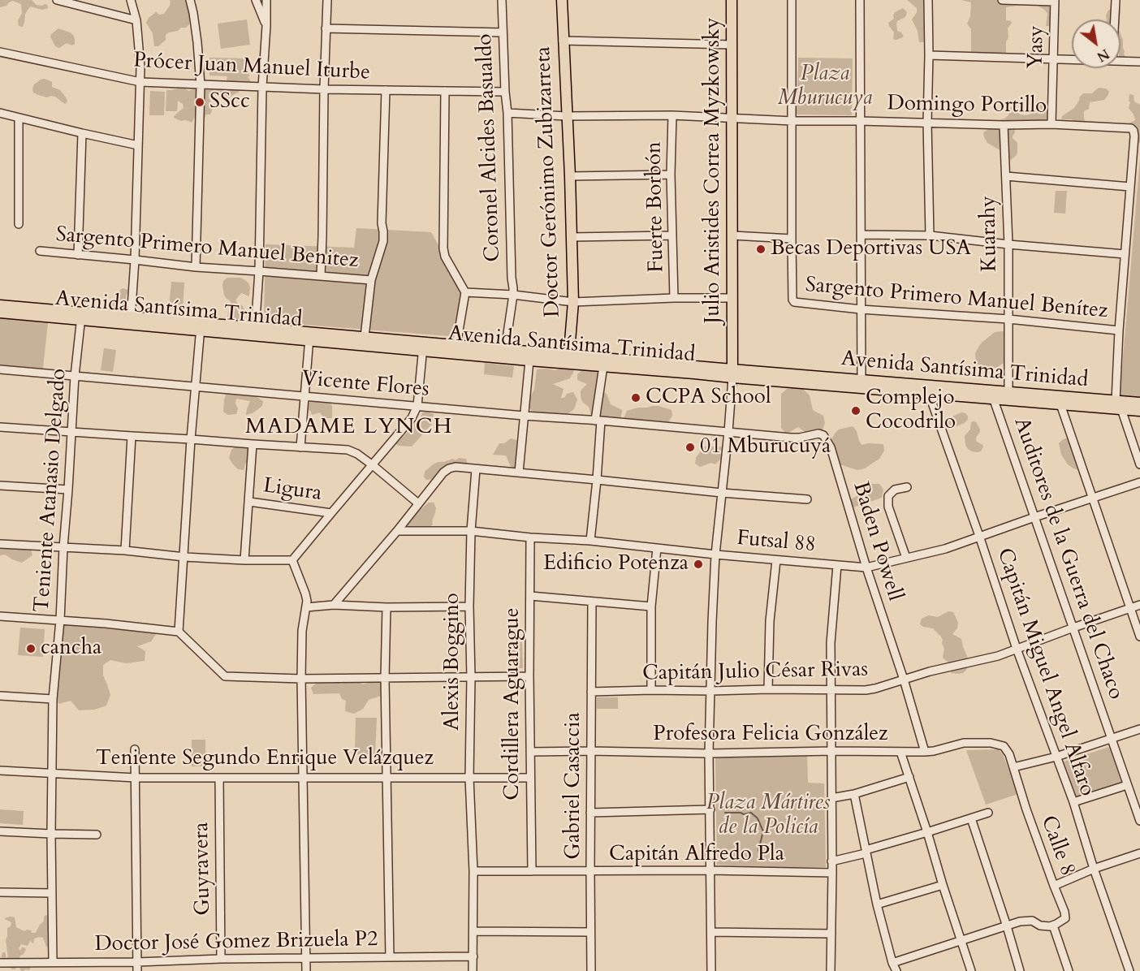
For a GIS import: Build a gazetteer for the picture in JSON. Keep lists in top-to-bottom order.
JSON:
{
  "streets": {
    "main road": ["Julio Aristides Correa Myzkowsky", "Doctor Gerónimo Zubizarreta", "Avenida Santísima Trinidad"],
    "street": [
      "Yasy",
      "Prócer Juan Manuel Iturbe",
      "Domingo Portillo",
      "Coronel Alcides Basualdo",
      "Fuerte Borbón",
      "Kuarahy",
      "Sargento Primero Manuel Benitez",
      "Sargento Primero Manuel Benítez",
      "Vicente Flores",
      "Teniente Atanasio Delgado",
      "Ligura",
      "Baden Powell",
      "Futsal 88",
      "Auditores de la Guerra del Chaco",
      "Alexis Boggino",
      "Capitán Julio César Rivas",
      "Capitán Miguel Angel Alfaro",
      "Cordillera Aguarague",
      "Profesora Felicia González",
      "Teniente Segundo Enrique Velázquez",
      "Gabriel Casaccia",
      "Calle 8",
      "Capitán Alfredo Pla",
      "Guyravera",
      "Doctor José Gomez Brizuela P2"
    ]
  },
  "crossings": [
    ["Yasy", "Domingo Portillo"],
    ["Prócer Juan Manuel Iturbe", "Coronel Alcides Basualdo"],
    ["Domingo Portillo", "Coronel Alcides Basualdo"],
    ["Domingo Portillo", "Julio Aristides Correa Myzkowsky"],
    ["Domingo Portillo", "Doctor Gerónimo Zubizarreta"],
    ["Domingo Portillo", "Fuerte Borbón"],
    ["Domingo Portillo", "Kuarahy"],
    ["Coronel Alcides Basualdo", "Avenida Santísima Trinidad"],
    ["Julio Aristides Correa Myzkowsky", "Avenida Santísima Trinidad"],
    ["Julio Aristides Correa Myzkowsky", "Vicente Flores"],
    ["Julio Aristides Correa Myzkowsky", "Baden Powell"],
    ["Julio Aristides Correa Myzkowsky", "Futsal 88"],
    ["Julio Aristides Correa Myzkowsky", "Capitán Julio César Rivas"],
    ["Julio Aristides Correa Myzkowsky", "Profesora Felicia González"],
    ["Julio Aristides Correa Myzkowsky", "Capitán Alfredo Pla"],
    ["Doctor Gerónimo Zubizarreta", "Avenida Santísima Trinidad"],
    ["Kuarahy", "Sargento Primero Manuel Benítez"],
    ["Kuarahy", "Avenida Santísima Trinidad"],
    ["Avenida Santísima Trinidad", "Teniente Atanasio Delgado"],
    ["Avenida Santísima Trinidad", "Auditores de la Guerra del Chaco"],
    ["Avenida Santísima Trinidad", "Capitán Miguel Angel Alfaro"],
    ["Vicente Flores", "Teniente Atanasio Delgado"],
    ["Vicente Flores", "Baden Powell"],
    ["Teniente Atanasio Delgado", "Teniente Segundo Enrique Velázquez"],
    ["Teniente Atanasio Delgado", "Doctor José Gomez Brizuela P2"],
    ["Baden Powell", "Futsal 88"],
    ["Baden Powell", "Capitán Julio César Rivas"],
    ["Baden Powell", "Profesora Felicia González"],
    ["Futsal 88", "Auditores de la Guerra del Chaco"],
    ["Futsal 88", "Alexis Boggino"],
    ["Futsal 88", "Capitán Miguel Angel Alfaro"],
    ["Futsal 88", "Cordillera Aguarague"],
    ["Auditores de la Guerra del Chaco", "Capitán Julio César Rivas"],
    ["Alexis Boggino", "Teniente Segundo Enrique Velázquez"],
    ["Alexis Boggino", "Capitán Alfredo Pla"],
    ["Alexis Boggino", "Doctor José Gomez Brizuela P2"],
    ["Capitán Julio César Rivas", "Capitán Miguel Angel Alfaro"],
    ["Capitán Julio César Rivas", "Gabriel Casaccia"],
    ["Cordillera Aguarague", "Profesora Felicia González"],
    ["Cordillera Aguarague", "Teniente Segundo Enrique Velázquez"],
    ["Cordillera Aguarague", "Capitán Alfredo Pla"],
    ["Profesora Felicia González", "Gabriel Casaccia"],
    ["Profesora Felicia González", "Calle 8"],
    ["Teniente Segundo Enrique Velázquez", "Guyravera"],
    ["Gabriel Casaccia", "Capitán Alfredo Pla"],
    ["Guyravera", "Doctor José Gomez Brizuela P2"]
  ],
  "districts": ["MADAME LYNCH"],
  "parks": ["Plaza Mburucuya", "Plaza Mártires de la Policía"],
  "places": [
    "SScc",
    "Becas Deportivas USA",
    "CCPA School",
    "Complejo Cocodrilo",
    "01 Mburucuyá",
    "Edificio Potenza",
    "cancha"
  ],
  "north": "bottom right"
}
